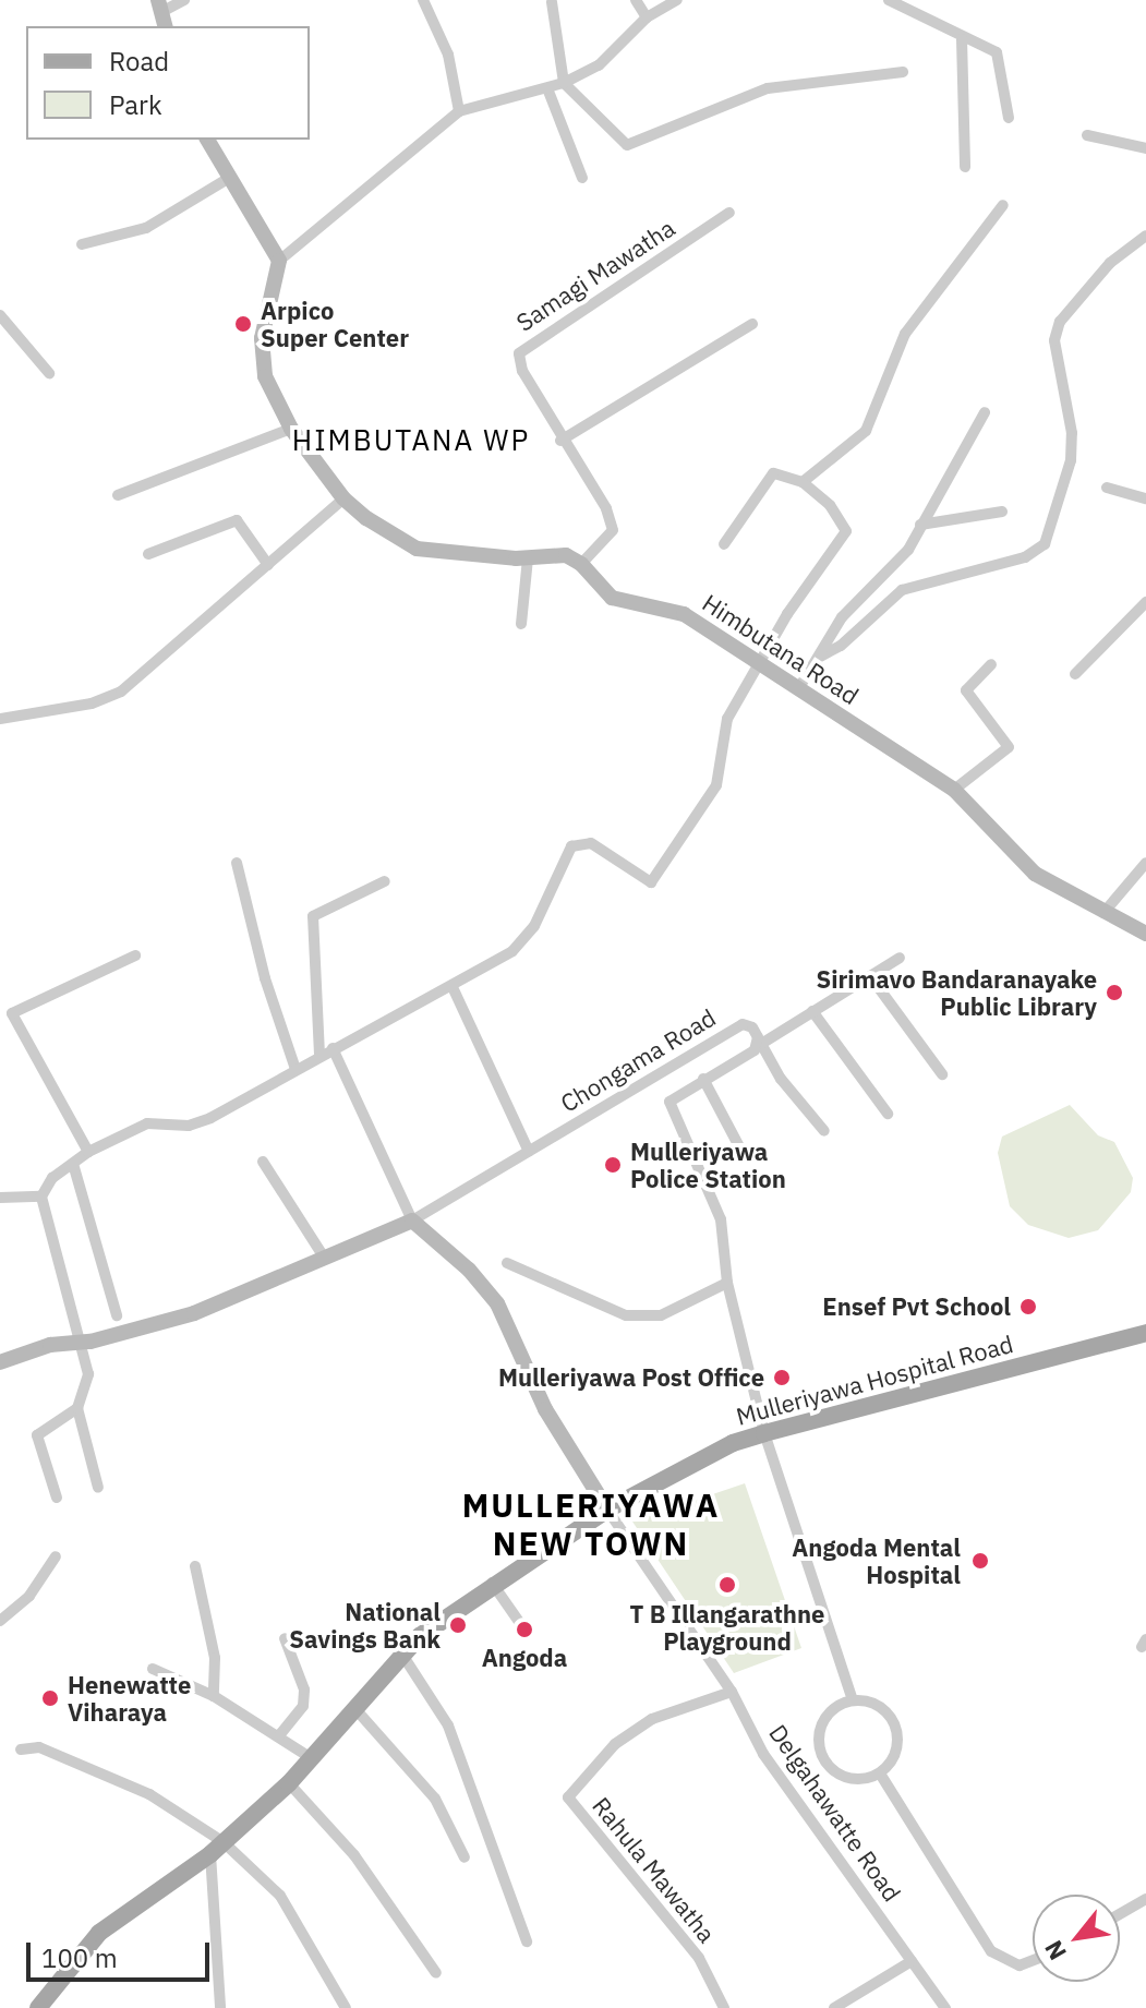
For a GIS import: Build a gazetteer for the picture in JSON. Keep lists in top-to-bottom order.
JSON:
{
  "streets": {
    "main road": ["Mulleriyawa Hospital Road"],
    "street": [
      "Samagi Mawatha",
      "Himbutana Road",
      "Chongama Road",
      "Delgahawatte Road",
      "Rahula Mawatha"
    ]
  },
  "crossings": [
    ["Samagi Mawatha", "Himbutana Road"],
    ["Chongama Road", "Mulleriyawa Hospital Road"],
    ["Mulleriyawa Hospital Road", "Delgahawatte Road"],
    ["Delgahawatte Road", "Rahula Mawatha"]
  ],
  "districts": ["HIMBUTANA WP", "MULLERIYAWA NEW TOWN"],
  "places": [
    "Arpico Super Center",
    "Sirimavo Bandaranayake Public Library",
    "Mulleriyawa Police Station",
    "Ensef Pvt School",
    "Mulleriyawa Post Office",
    "Angoda Mental Hospital",
    "T B Illangarathne Playground",
    "National Savings Bank",
    "Angoda",
    "Henewatte Viharaya"
  ],
  "legend": ["Road", "Park"],
  "scale_bar": "100 m",
  "north": "bottom left"
}
